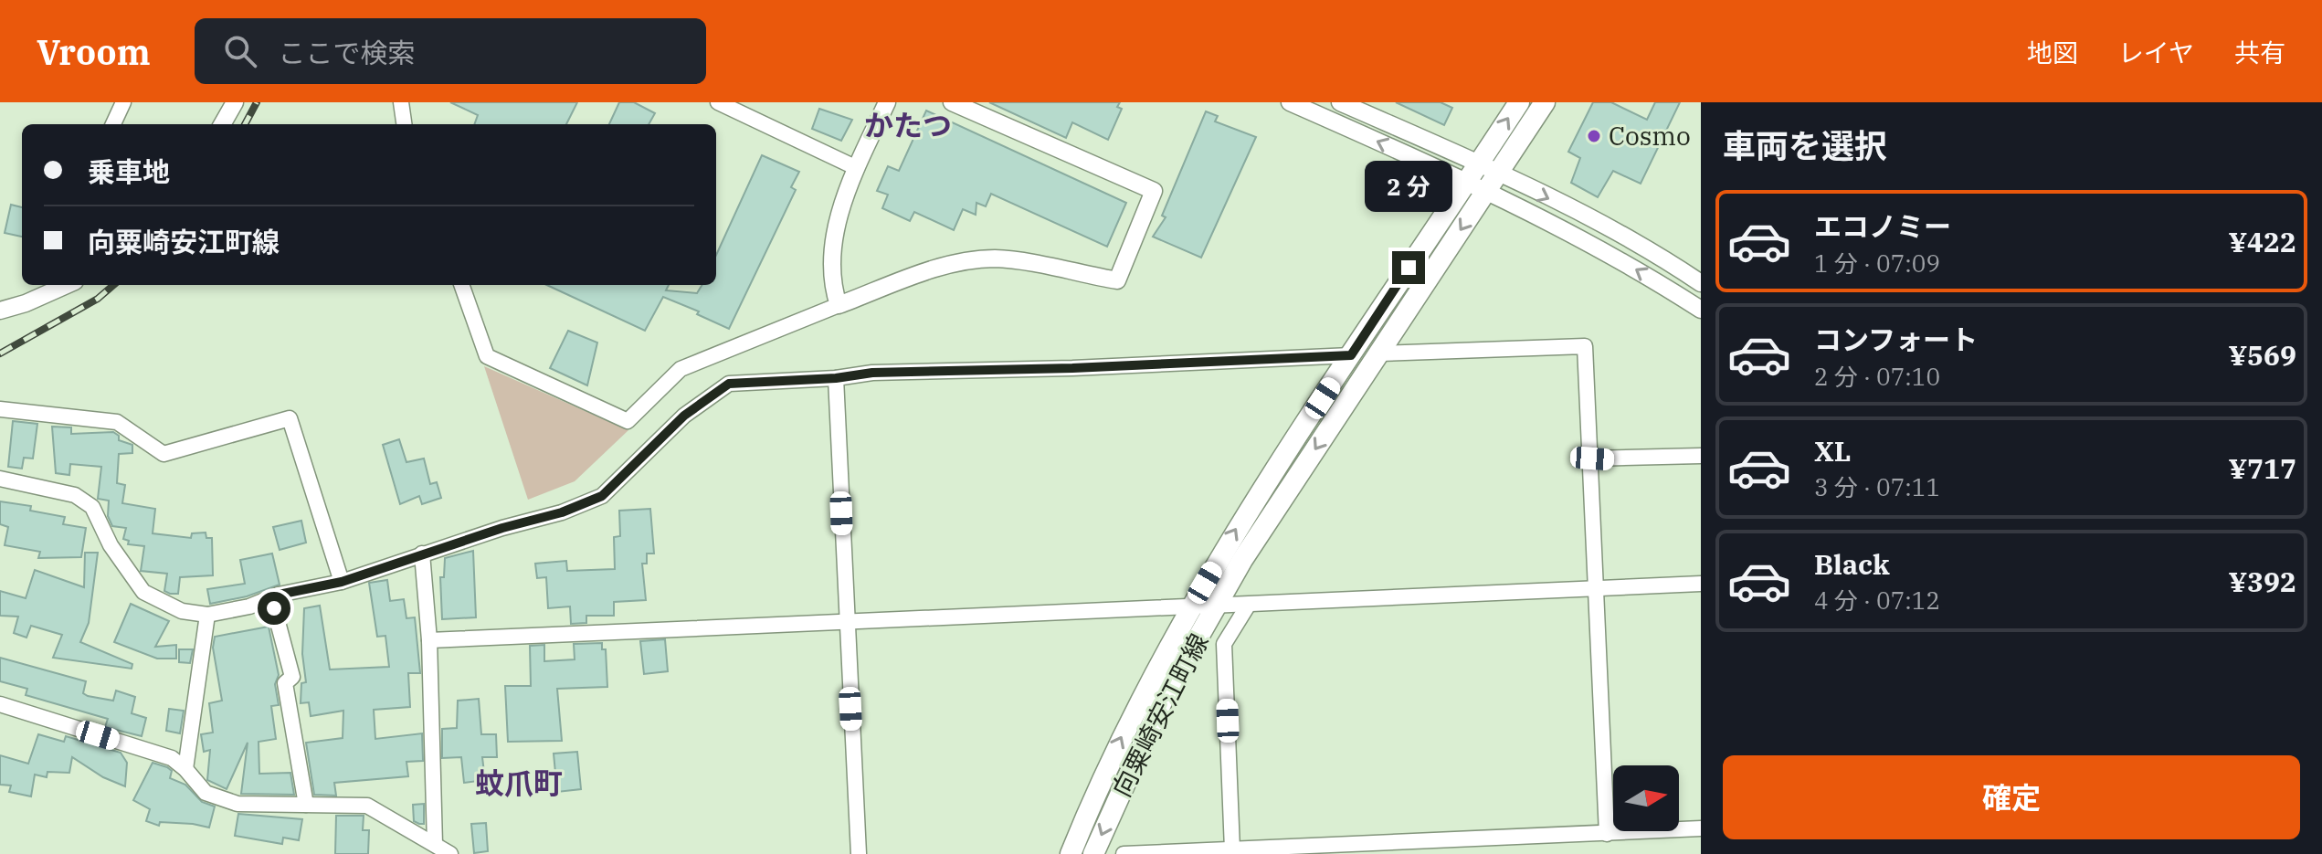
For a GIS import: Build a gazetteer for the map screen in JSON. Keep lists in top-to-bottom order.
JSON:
{
  "streets": {
    "main road": ["向粟崎安江町線"]
  },
  "districts": ["かたつ", "蚊爪町"],
  "places": ["Cosmo"],
  "north": "right",
  "page": {
    "header": "Vroom",
    "search": "ここで検索",
    "nav": ["地図", "レイヤ", "共有"],
    "heading": "車両を選択",
    "banner": ["乗車地", "向粟崎安江町線"],
    "bubble": "2 分",
    "list": [
      {
        "name": "エコノミー",
        "note": "1 分 · 07:09",
        "value": "¥422"
      },
      {
        "name": "コンフォート",
        "note": "2 分 · 07:10",
        "value": "¥569"
      },
      {
        "name": "XL",
        "note": "3 分 · 07:11",
        "value": "¥717"
      },
      {
        "name": "Black",
        "note": "4 分 · 07:12",
        "value": "¥392"
      }
    ],
    "buttons": "確定"
  }
}
